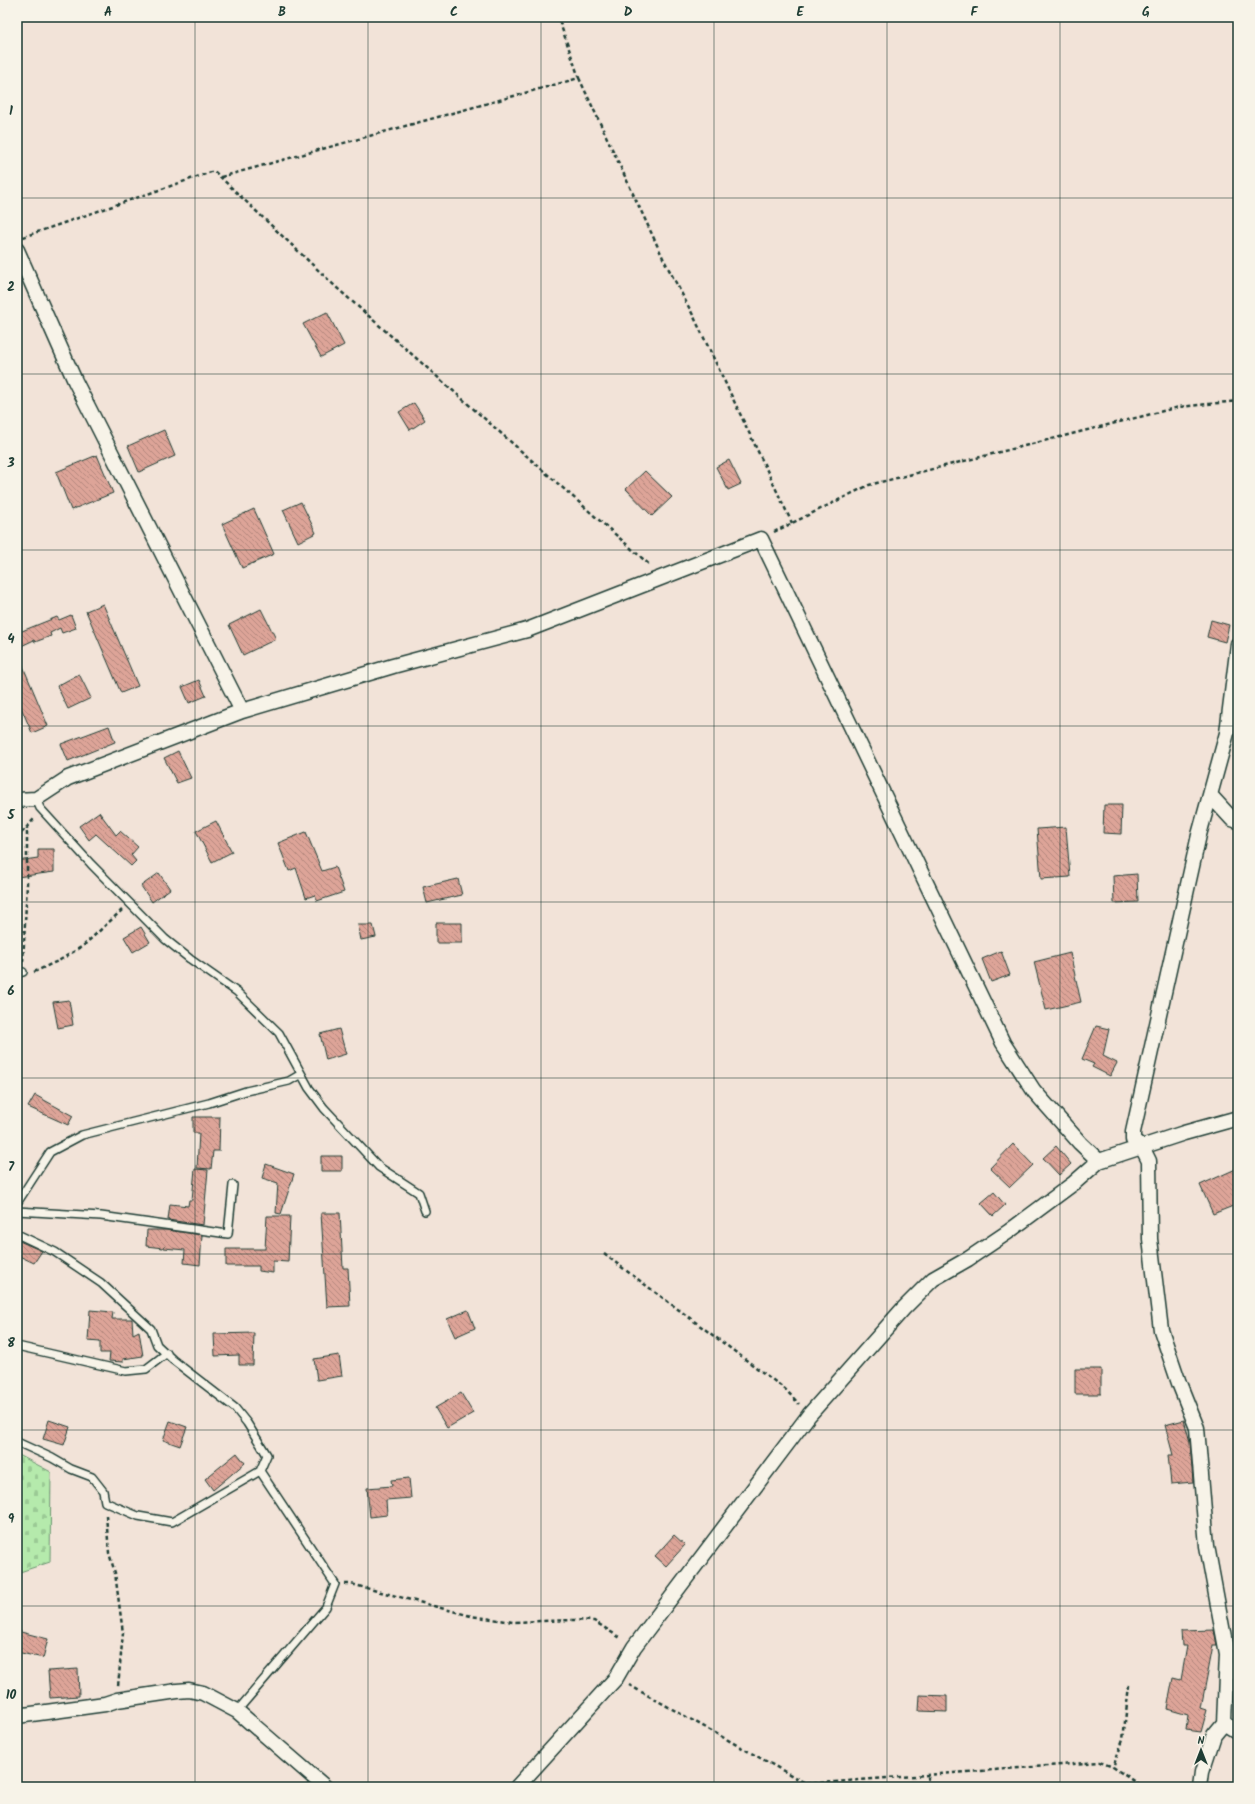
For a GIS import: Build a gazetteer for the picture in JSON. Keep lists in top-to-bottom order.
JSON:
{
  "north": "top",
  "grid": {
    "columns": [
      "A",
      "B",
      "C",
      "D",
      "E",
      "F",
      "G"
    ],
    "rows": [
      "1",
      "2",
      "3",
      "4",
      "5",
      "6",
      "7",
      "8",
      "9",
      "10"
    ]
  }
}
